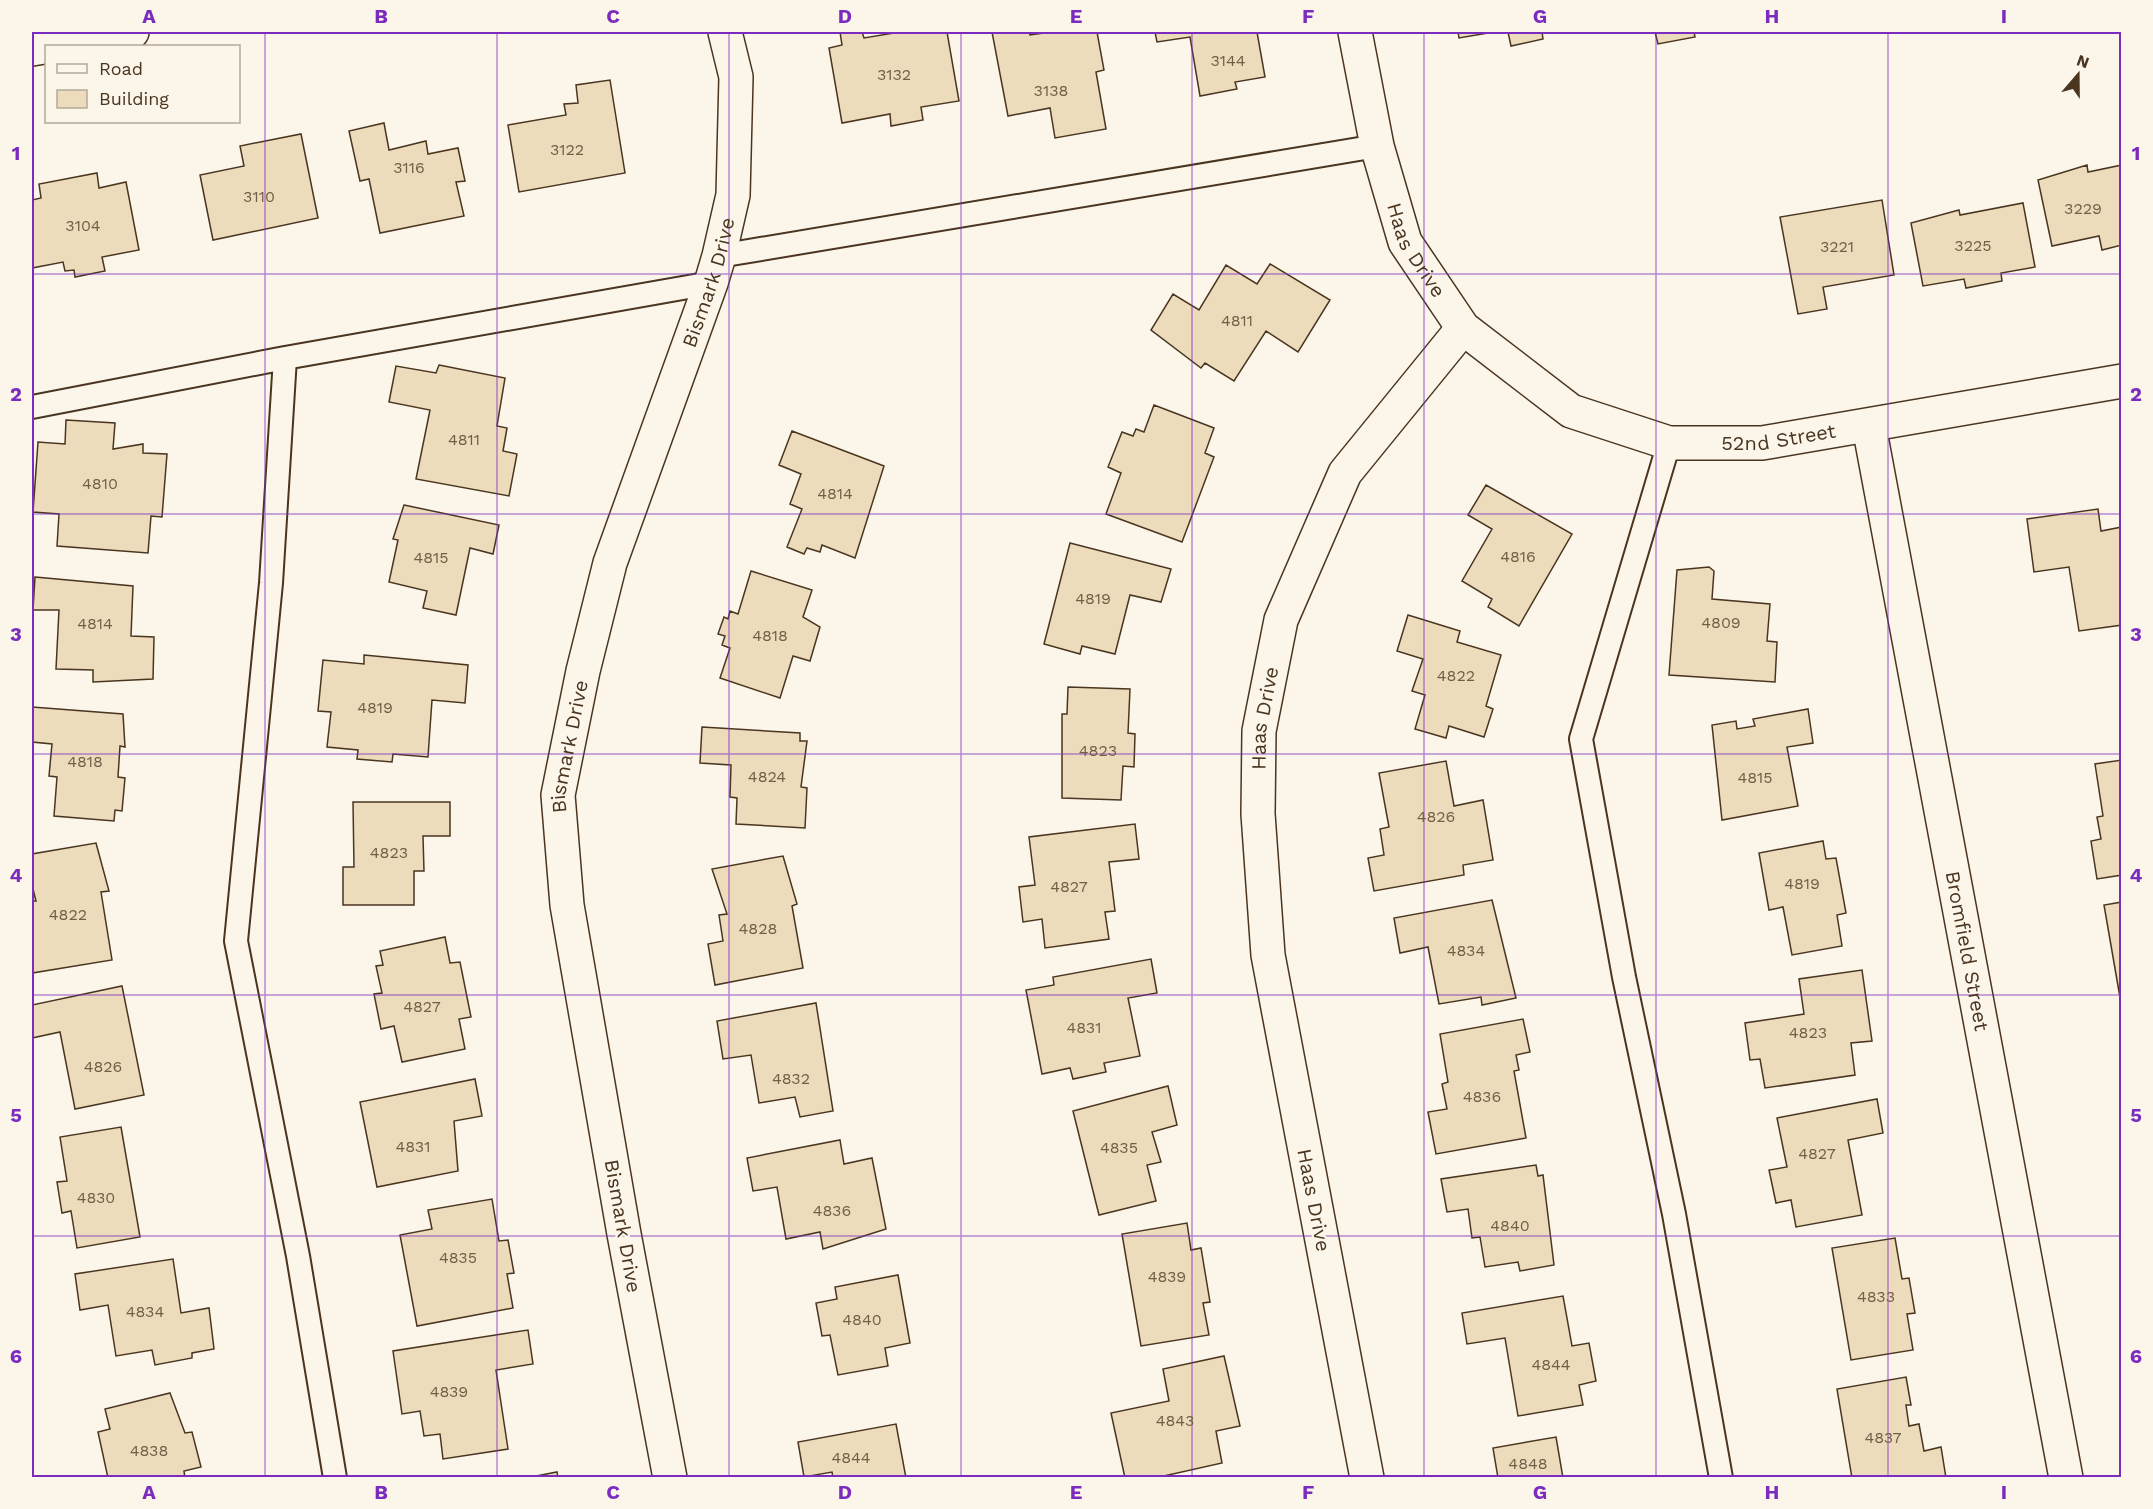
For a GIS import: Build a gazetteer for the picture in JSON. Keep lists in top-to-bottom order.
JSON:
{
  "streets": {
    "street": [
      "Haas Drive",
      "Bismark Drive",
      "52nd Street",
      "Bromfield Street"
    ]
  },
  "crossings": [
    ["Haas Drive", "52nd Street"],
    ["52nd Street", "Bromfield Street"]
  ],
  "house_numbers": [
    "3144",
    "3132",
    "3138",
    "3122",
    "3116",
    "3110",
    "3229",
    "3104",
    "3225",
    "3221",
    "4811",
    "4811",
    "4810",
    "4814",
    "4816",
    "4815",
    "4819",
    "4809",
    "4814",
    "4818",
    "4822",
    "4819",
    "4823",
    "4818",
    "4824",
    "4815",
    "4826",
    "4823",
    "4819",
    "4827",
    "4822",
    "4828",
    "4834",
    "4827",
    "4831",
    "4823",
    "4826",
    "4832",
    "4836",
    "4831",
    "4835",
    "4827",
    "4830",
    "4836",
    "4840",
    "4835",
    "4839",
    "4833",
    "4834",
    "4840",
    "4844",
    "4839",
    "4843",
    "4837",
    "4838",
    "4844",
    "4848"
  ],
  "legend": ["Road", "Building"],
  "north": "top",
  "grid": {
    "columns": [
      "A",
      "B",
      "C",
      "D",
      "E",
      "F",
      "G",
      "H",
      "I"
    ],
    "rows": [
      "1",
      "2",
      "3",
      "4",
      "5",
      "6"
    ]
  }
}
